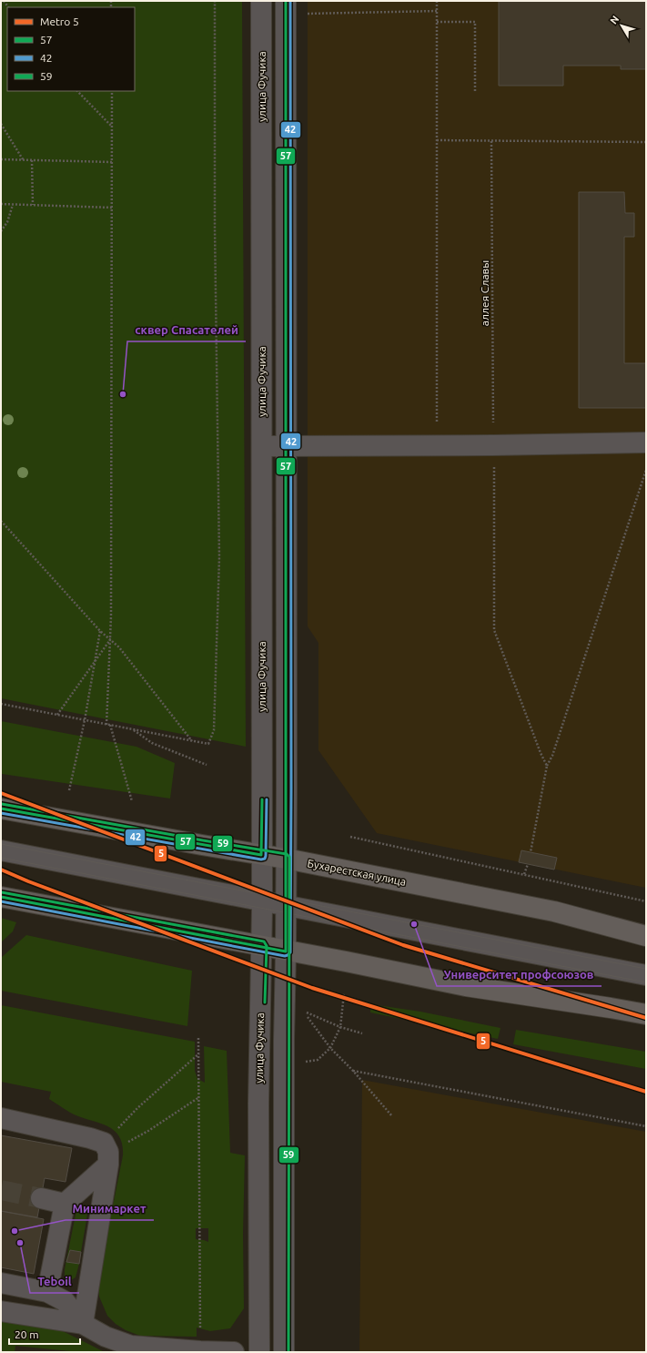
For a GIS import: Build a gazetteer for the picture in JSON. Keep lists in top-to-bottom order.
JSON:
{
  "streets": {
    "main road": ["Бухарестская улица"],
    "street": ["улица Фучика"],
    "path": ["аллея Славы"]
  },
  "crossings": [
    ["улица Фучика", "Бухарестская улица"]
  ],
  "places": [
    "cквер Спасателей",
    "Университет профсоюзов",
    "Минимаркет",
    "Teboil"
  ],
  "lines": [
    "transit line 57",
    "transit line 42",
    "metro line 5",
    "transit line 59"
  ],
  "legend": [
    "Metro 5",
    "57",
    "42",
    "59"
  ],
  "scale_bar": "20 m",
  "north": "top left"
}
